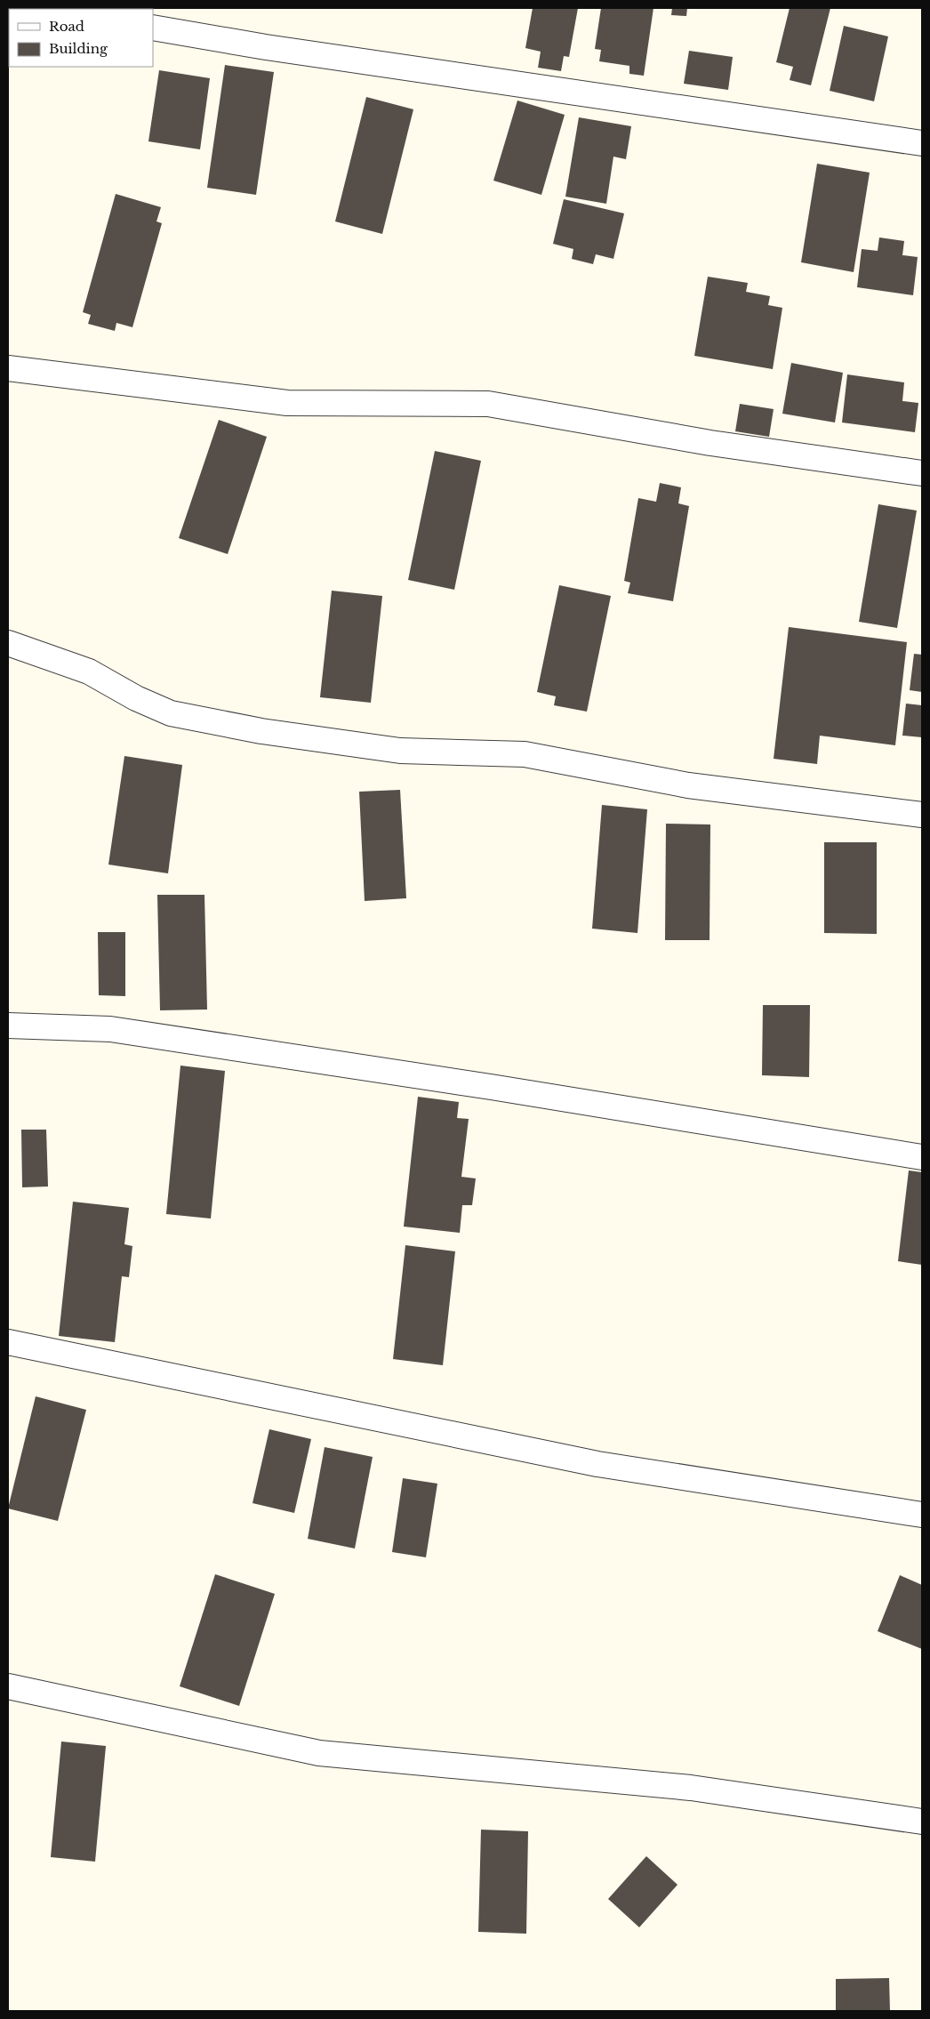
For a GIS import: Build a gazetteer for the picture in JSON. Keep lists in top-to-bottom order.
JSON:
{
  "legend": ["Road", "Building"]
}
